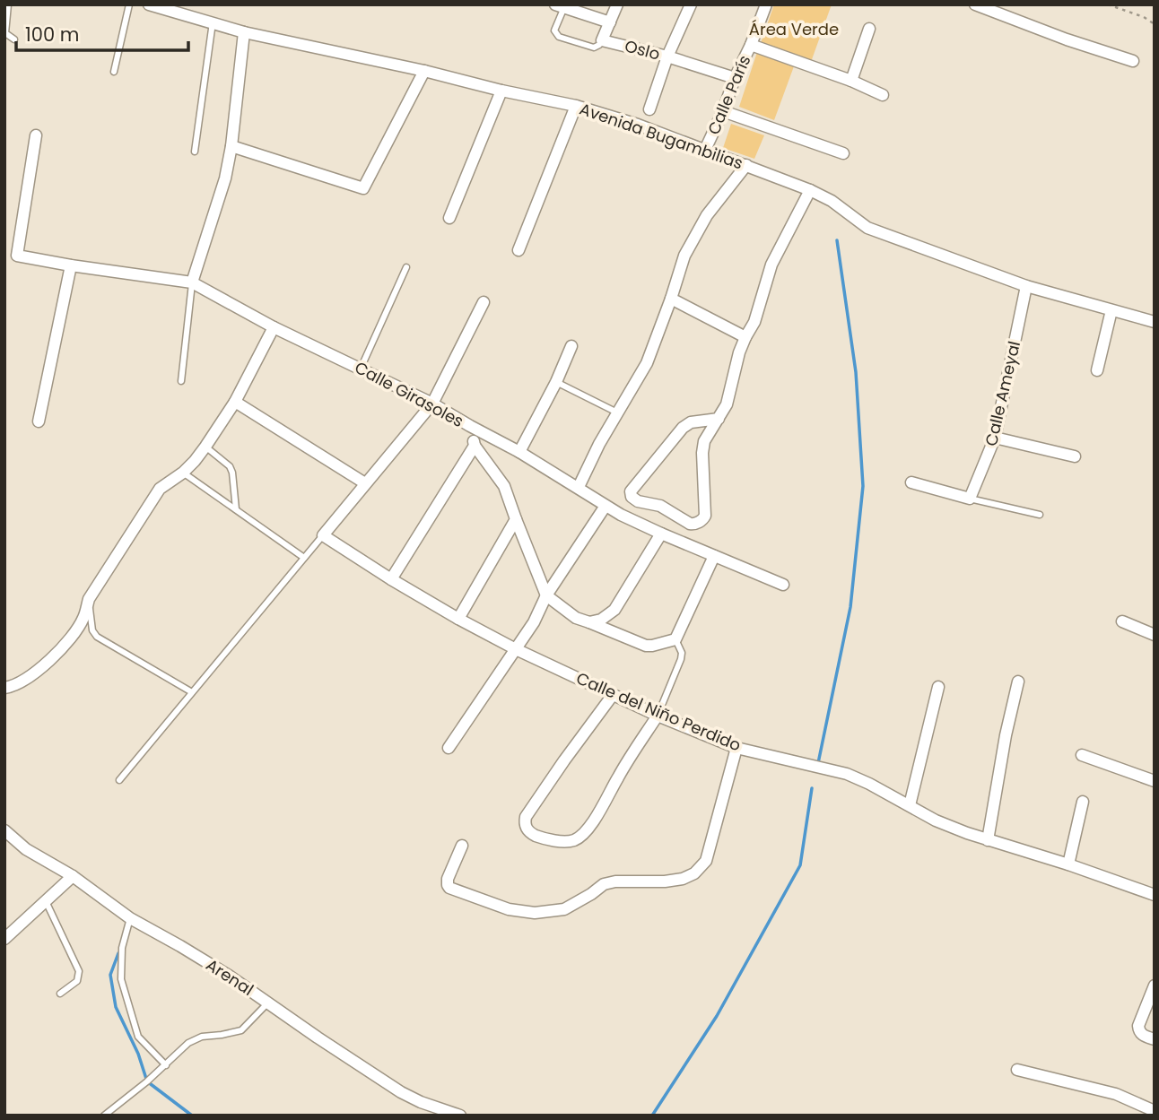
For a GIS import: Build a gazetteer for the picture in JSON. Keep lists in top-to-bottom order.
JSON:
{
  "streets": {
    "street": [
      "Oslo",
      "Calle París",
      "Avenida Bugambilias",
      "Calle Ameyal",
      "Calle Girasoles",
      "Calle del Niño Perdido",
      "Arenal"
    ]
  },
  "crossings": [
    ["Calle París", "Avenida Bugambilias"],
    ["Avenida Bugambilias", "Calle Ameyal"]
  ],
  "parks": ["Área Verde"],
  "scale_bar": "100 m"
}
